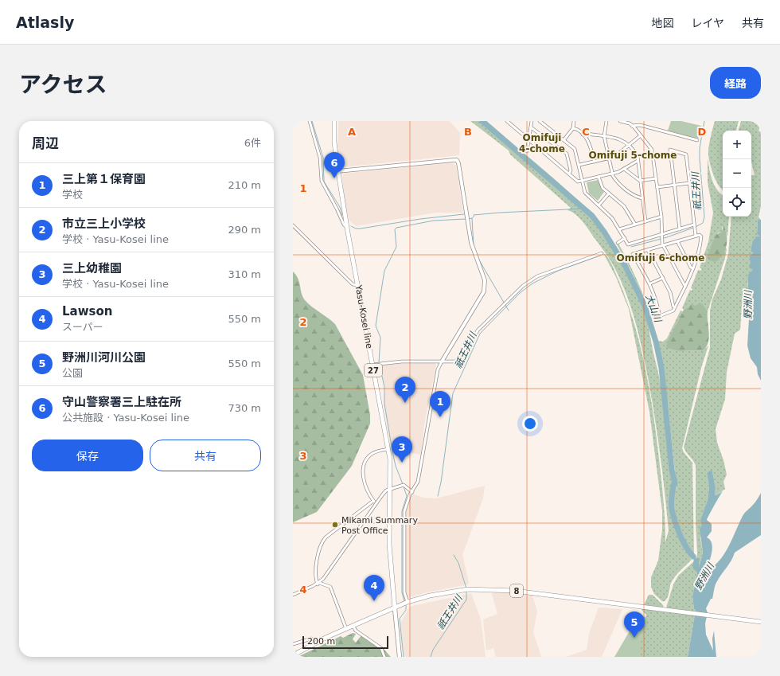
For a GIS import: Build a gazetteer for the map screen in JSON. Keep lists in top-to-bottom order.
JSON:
{
  "streets": {
    "main road": ["Yasu-Kosei line", "27", "8"]
  },
  "crossings": [
    ["Yasu-Kosei line", "8"]
  ],
  "districts": ["Omifuji 4-chome", "Omifuji 5-chome", "Omifuji 6-chome"],
  "water": ["祇王井川", "野洲川", "大山川"],
  "places": ["Mikami Summary Post Office"],
  "scale_bar": "200 m",
  "page": {
    "header": "Atlasly",
    "nav": ["地図", "レイヤ", "共有"],
    "title": "アクセス",
    "buttons": [
      "経路",
      ["保存", "共有"]
    ],
    "heading": ["周辺", "6件"],
    "map_buttons": ["+", "−"],
    "pins": [
      "6",
      "2",
      "1",
      "3",
      "4",
      "5"
    ],
    "list": [
      {
        "mark": "1",
        "name": "三上第１保育園",
        "note": "学校",
        "value": "210 m"
      },
      {
        "mark": "2",
        "name": "市立三上小学校",
        "note": "学校 · Yasu-Kosei line",
        "value": "290 m"
      },
      {
        "mark": "3",
        "name": "三上幼稚園",
        "note": "学校 · Yasu-Kosei line",
        "value": "310 m"
      },
      {
        "mark": "4",
        "name": "Lawson",
        "note": "スーパー",
        "value": "550 m"
      },
      {
        "mark": "5",
        "name": "野洲川河川公園",
        "note": "公園",
        "value": "550 m"
      },
      {
        "mark": "6",
        "name": "守山警察署三上駐在所",
        "note": "公共施設 · Yasu-Kosei line",
        "value": "730 m"
      }
    ],
    "scale": "200 m"
  },
  "grid": {
    "columns": [
      "A",
      "B",
      "C",
      "D"
    ],
    "rows": [
      "1",
      "2",
      "3",
      "4"
    ]
  }
}
